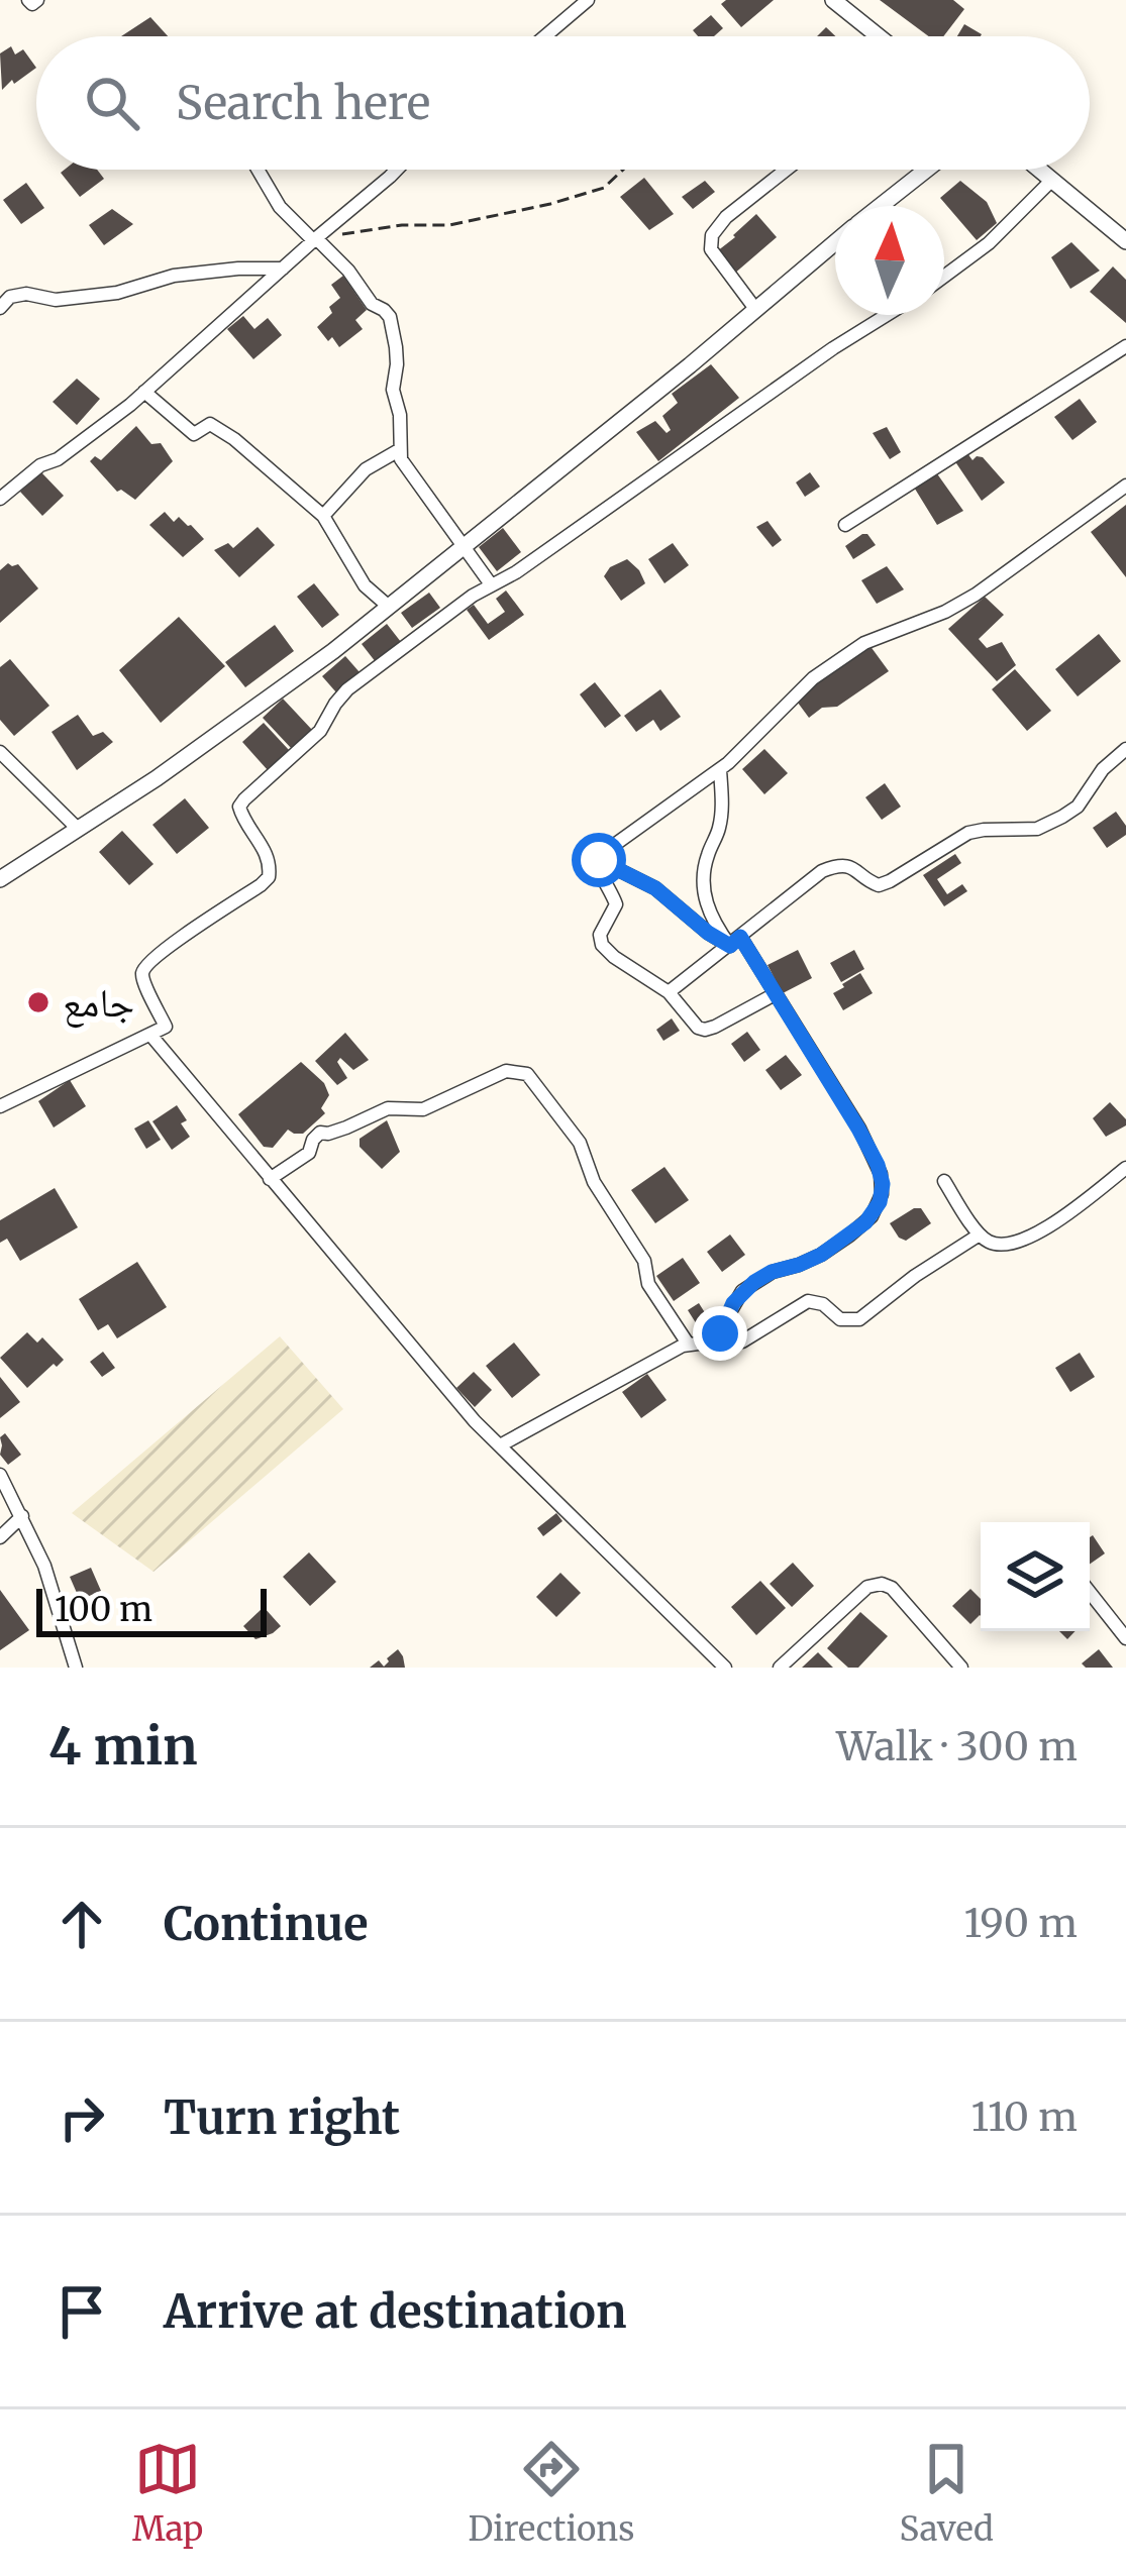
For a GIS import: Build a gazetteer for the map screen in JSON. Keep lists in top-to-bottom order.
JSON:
{
  "places": ["جامع"],
  "scale_bar": "100 m",
  "north": "top",
  "page": {
    "search": "Search here",
    "scale": "100 m",
    "heading": ["4 min", "Walk · 300 m"],
    "list": [
      ["Continue", "190 m"],
      ["Turn right", "110 m"],
      "Arrive at destination"
    ],
    "nav": ["Map", "Directions", "Saved"]
  }
}
